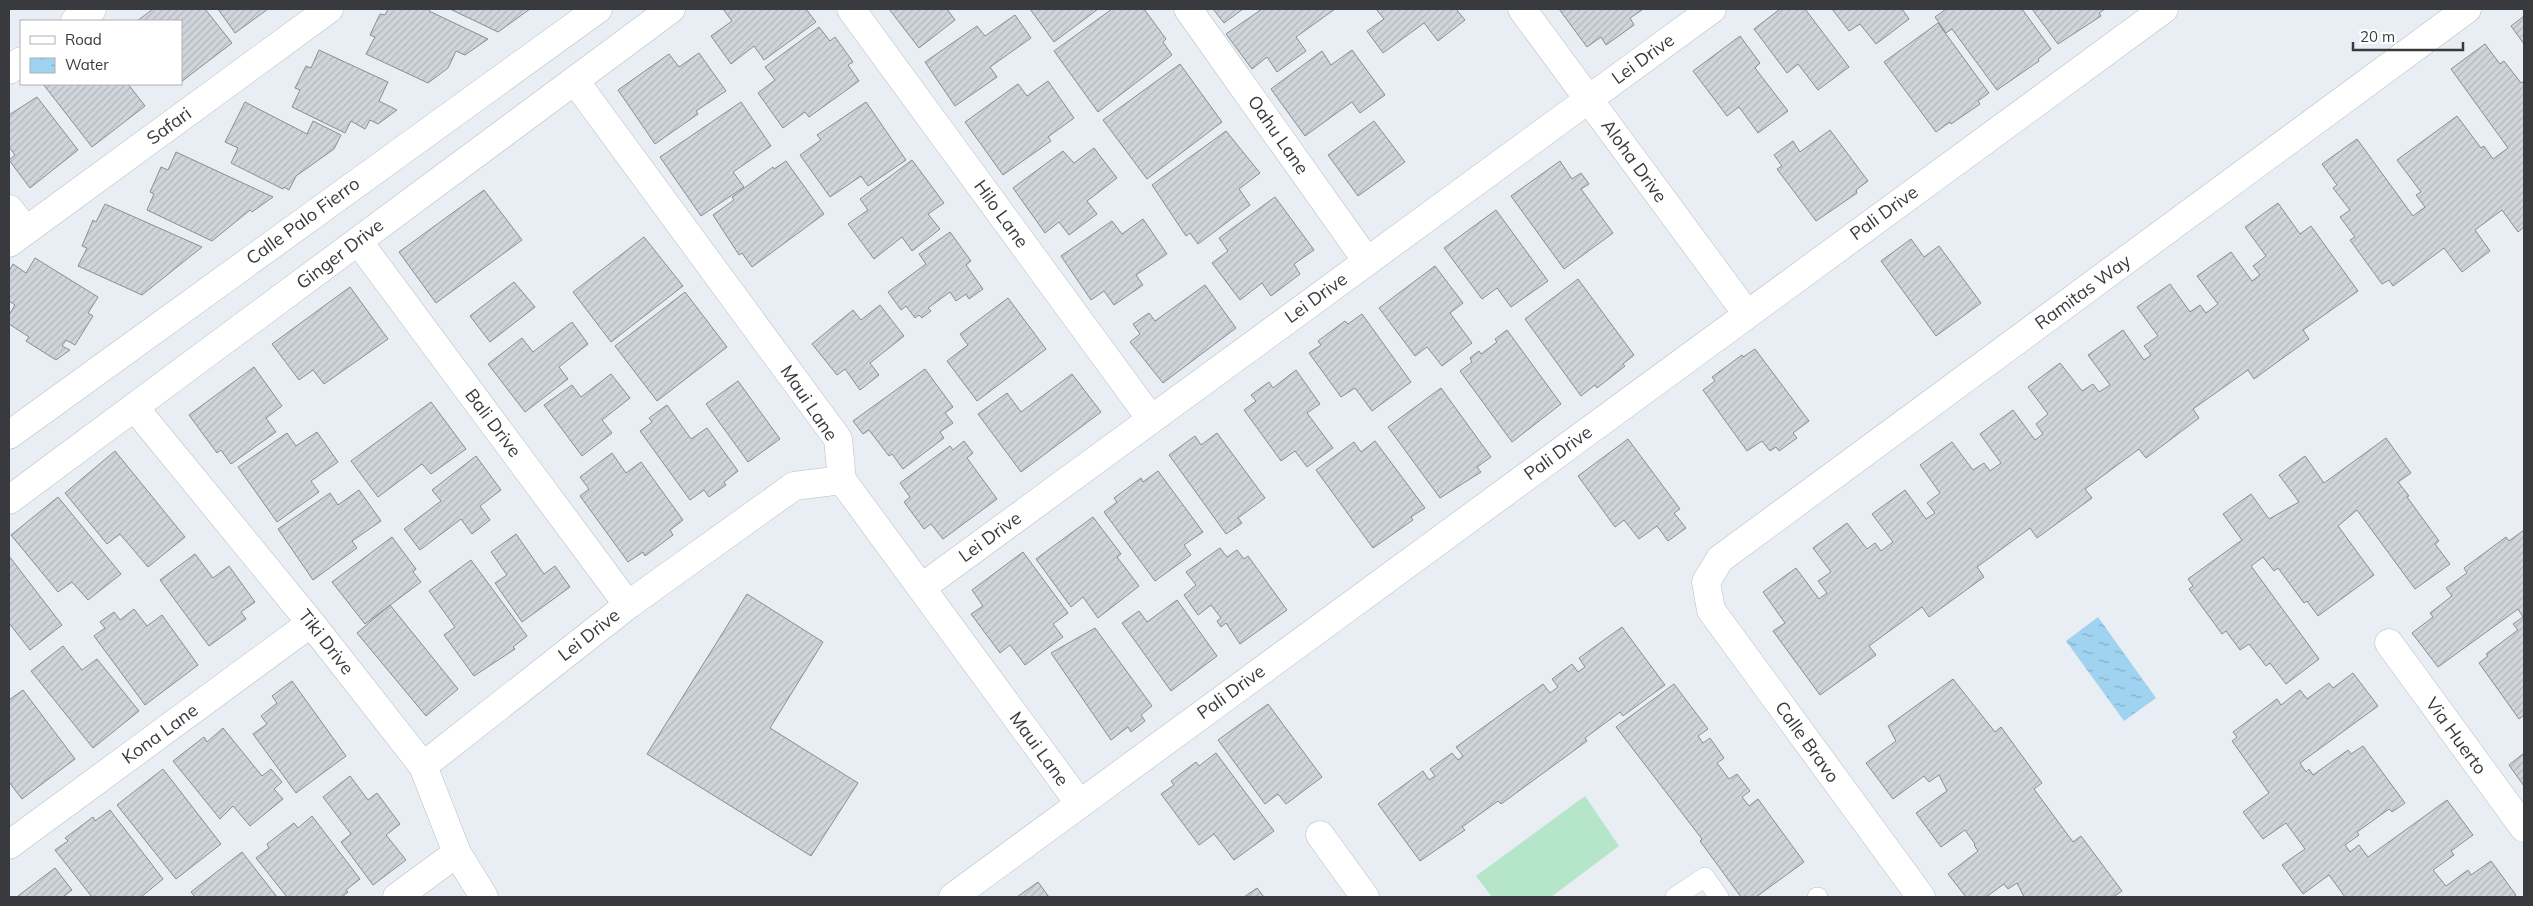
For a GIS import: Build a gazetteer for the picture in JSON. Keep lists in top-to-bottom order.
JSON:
{
  "streets": {
    "street": [
      "Lei Drive",
      "Safari",
      "Oahu Lane",
      "Aloha Drive",
      "Pali Drive",
      "Hilo Lane",
      "Calle Palo Fierro",
      "Ginger Drive",
      "Ramitas Way",
      "Maui Lane",
      "Bali Drive",
      "Tiki Drive",
      "Kona Lane",
      "Via Huerto",
      "Calle Bravo"
    ]
  },
  "crossings": [
    ["Lei Drive", "Oahu Lane"],
    ["Lei Drive", "Aloha Drive"],
    ["Lei Drive", "Hilo Lane"],
    ["Lei Drive", "Maui Lane"],
    ["Lei Drive", "Bali Drive"],
    ["Lei Drive", "Tiki Drive"],
    ["Aloha Drive", "Pali Drive"],
    ["Pali Drive", "Maui Lane"],
    ["Ginger Drive", "Maui Lane"],
    ["Ginger Drive", "Bali Drive"],
    ["Ginger Drive", "Tiki Drive"],
    ["Ramitas Way", "Calle Bravo"],
    ["Tiki Drive", "Kona Lane"]
  ],
  "legend": ["Road", "Water"],
  "scale_bar": "20 m"
}
